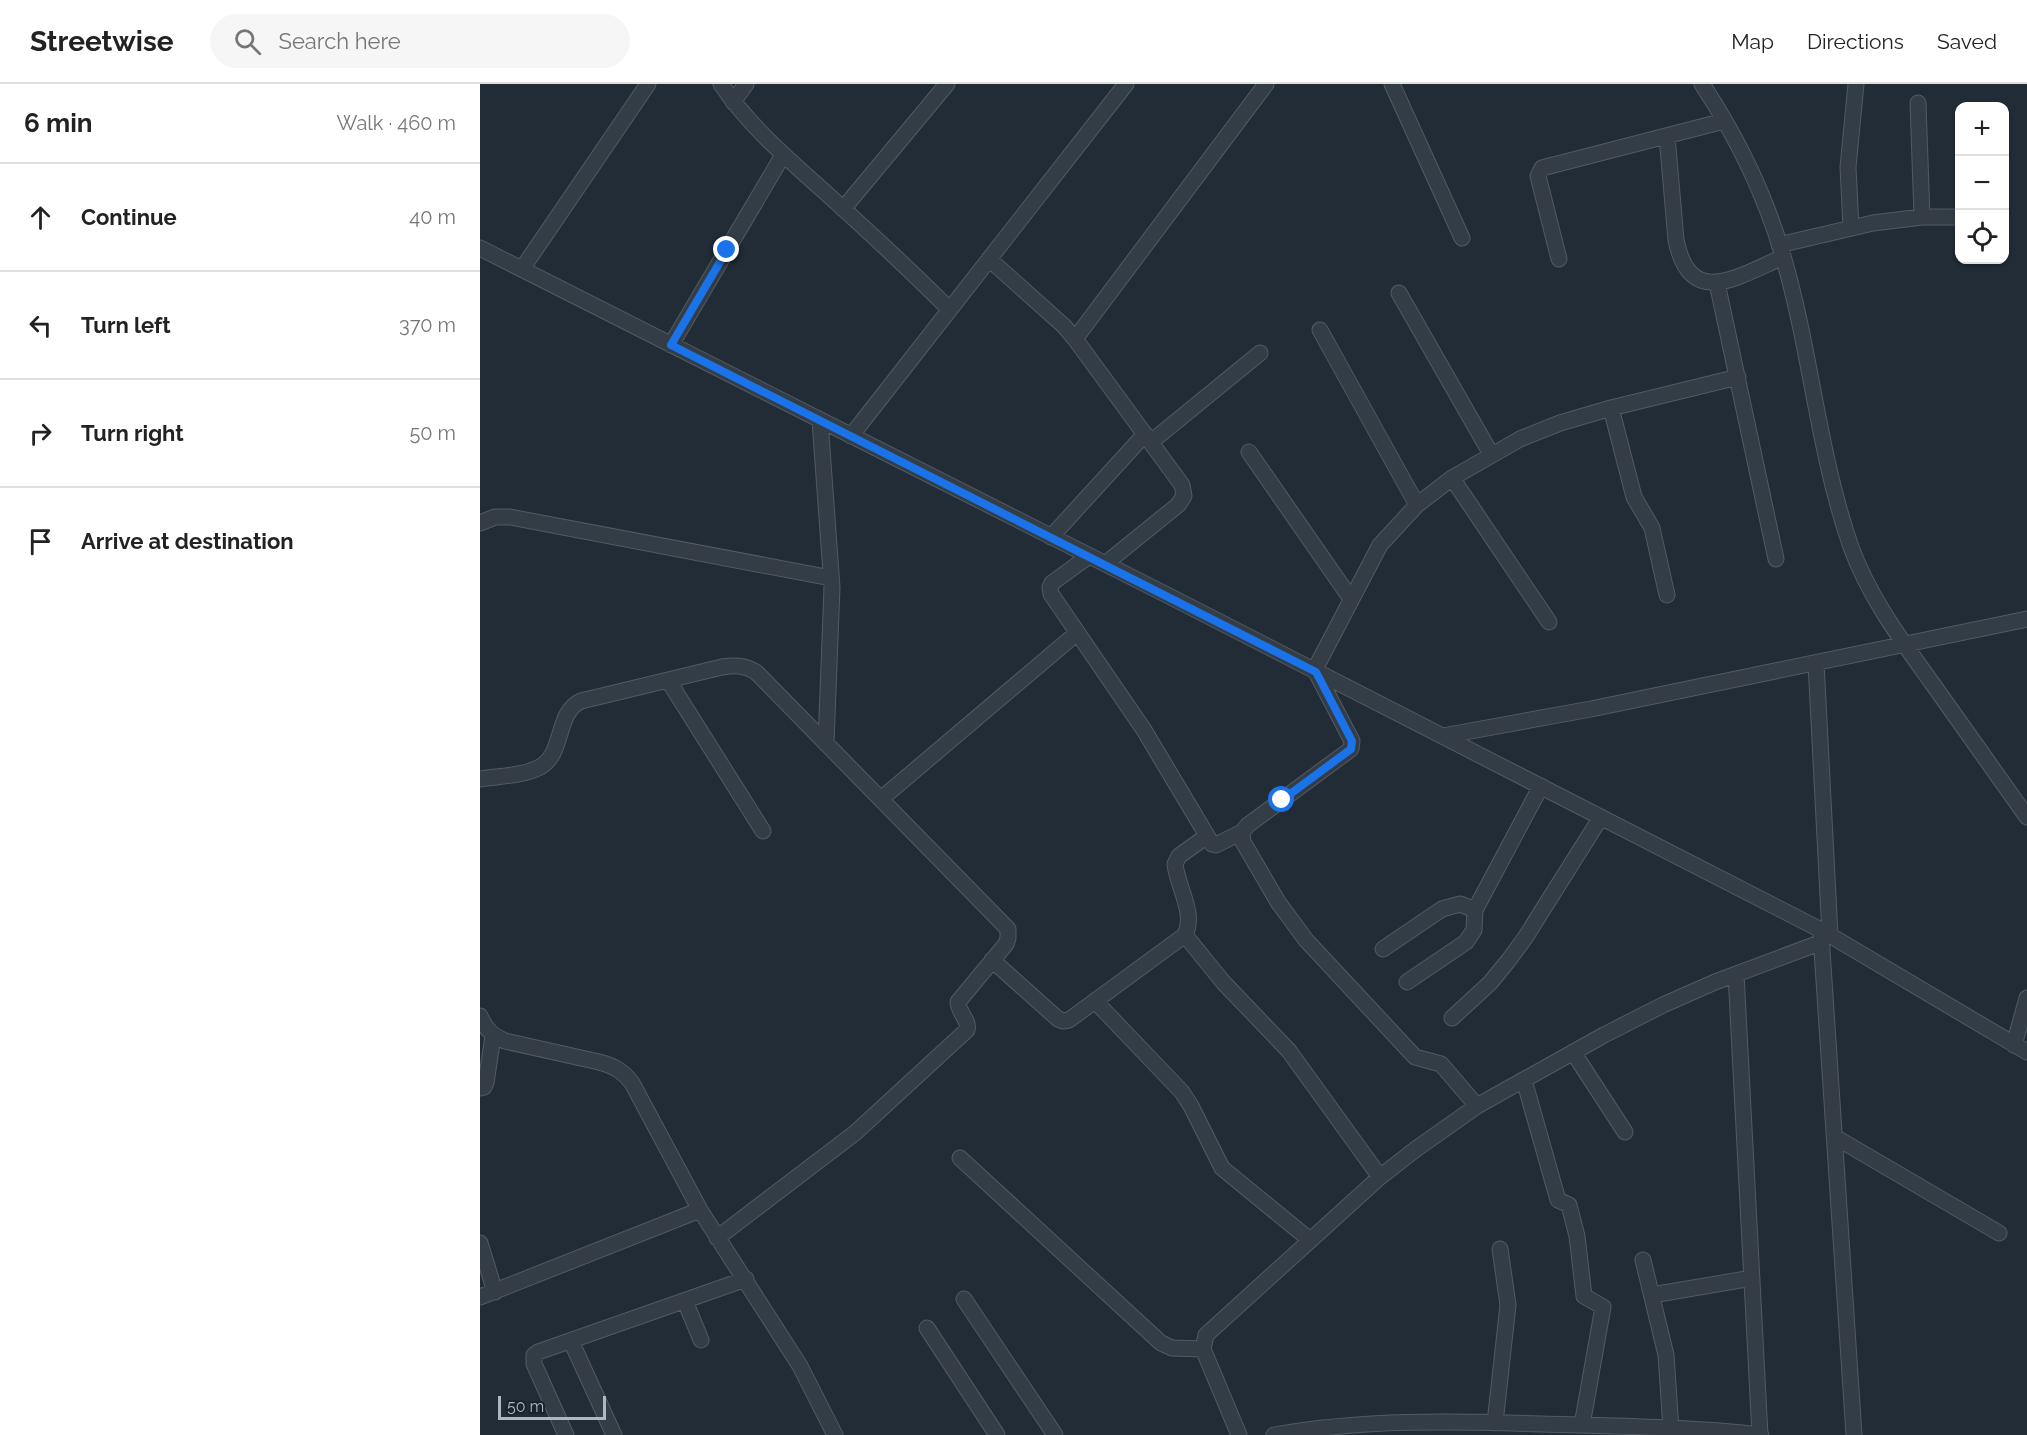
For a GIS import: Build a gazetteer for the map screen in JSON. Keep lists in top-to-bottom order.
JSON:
{
  "scale_bar": "50 m",
  "page": {
    "header": "Streetwise",
    "search": "Search here",
    "nav": ["Map", "Directions", "Saved"],
    "heading": ["6 min", "Walk · 460 m"],
    "map_buttons": ["+", "−"],
    "list": [
      ["Continue", "40 m"],
      ["Turn left", "370 m"],
      ["Turn right", "50 m"],
      "Arrive at destination"
    ],
    "scale": "50 m"
  }
}
